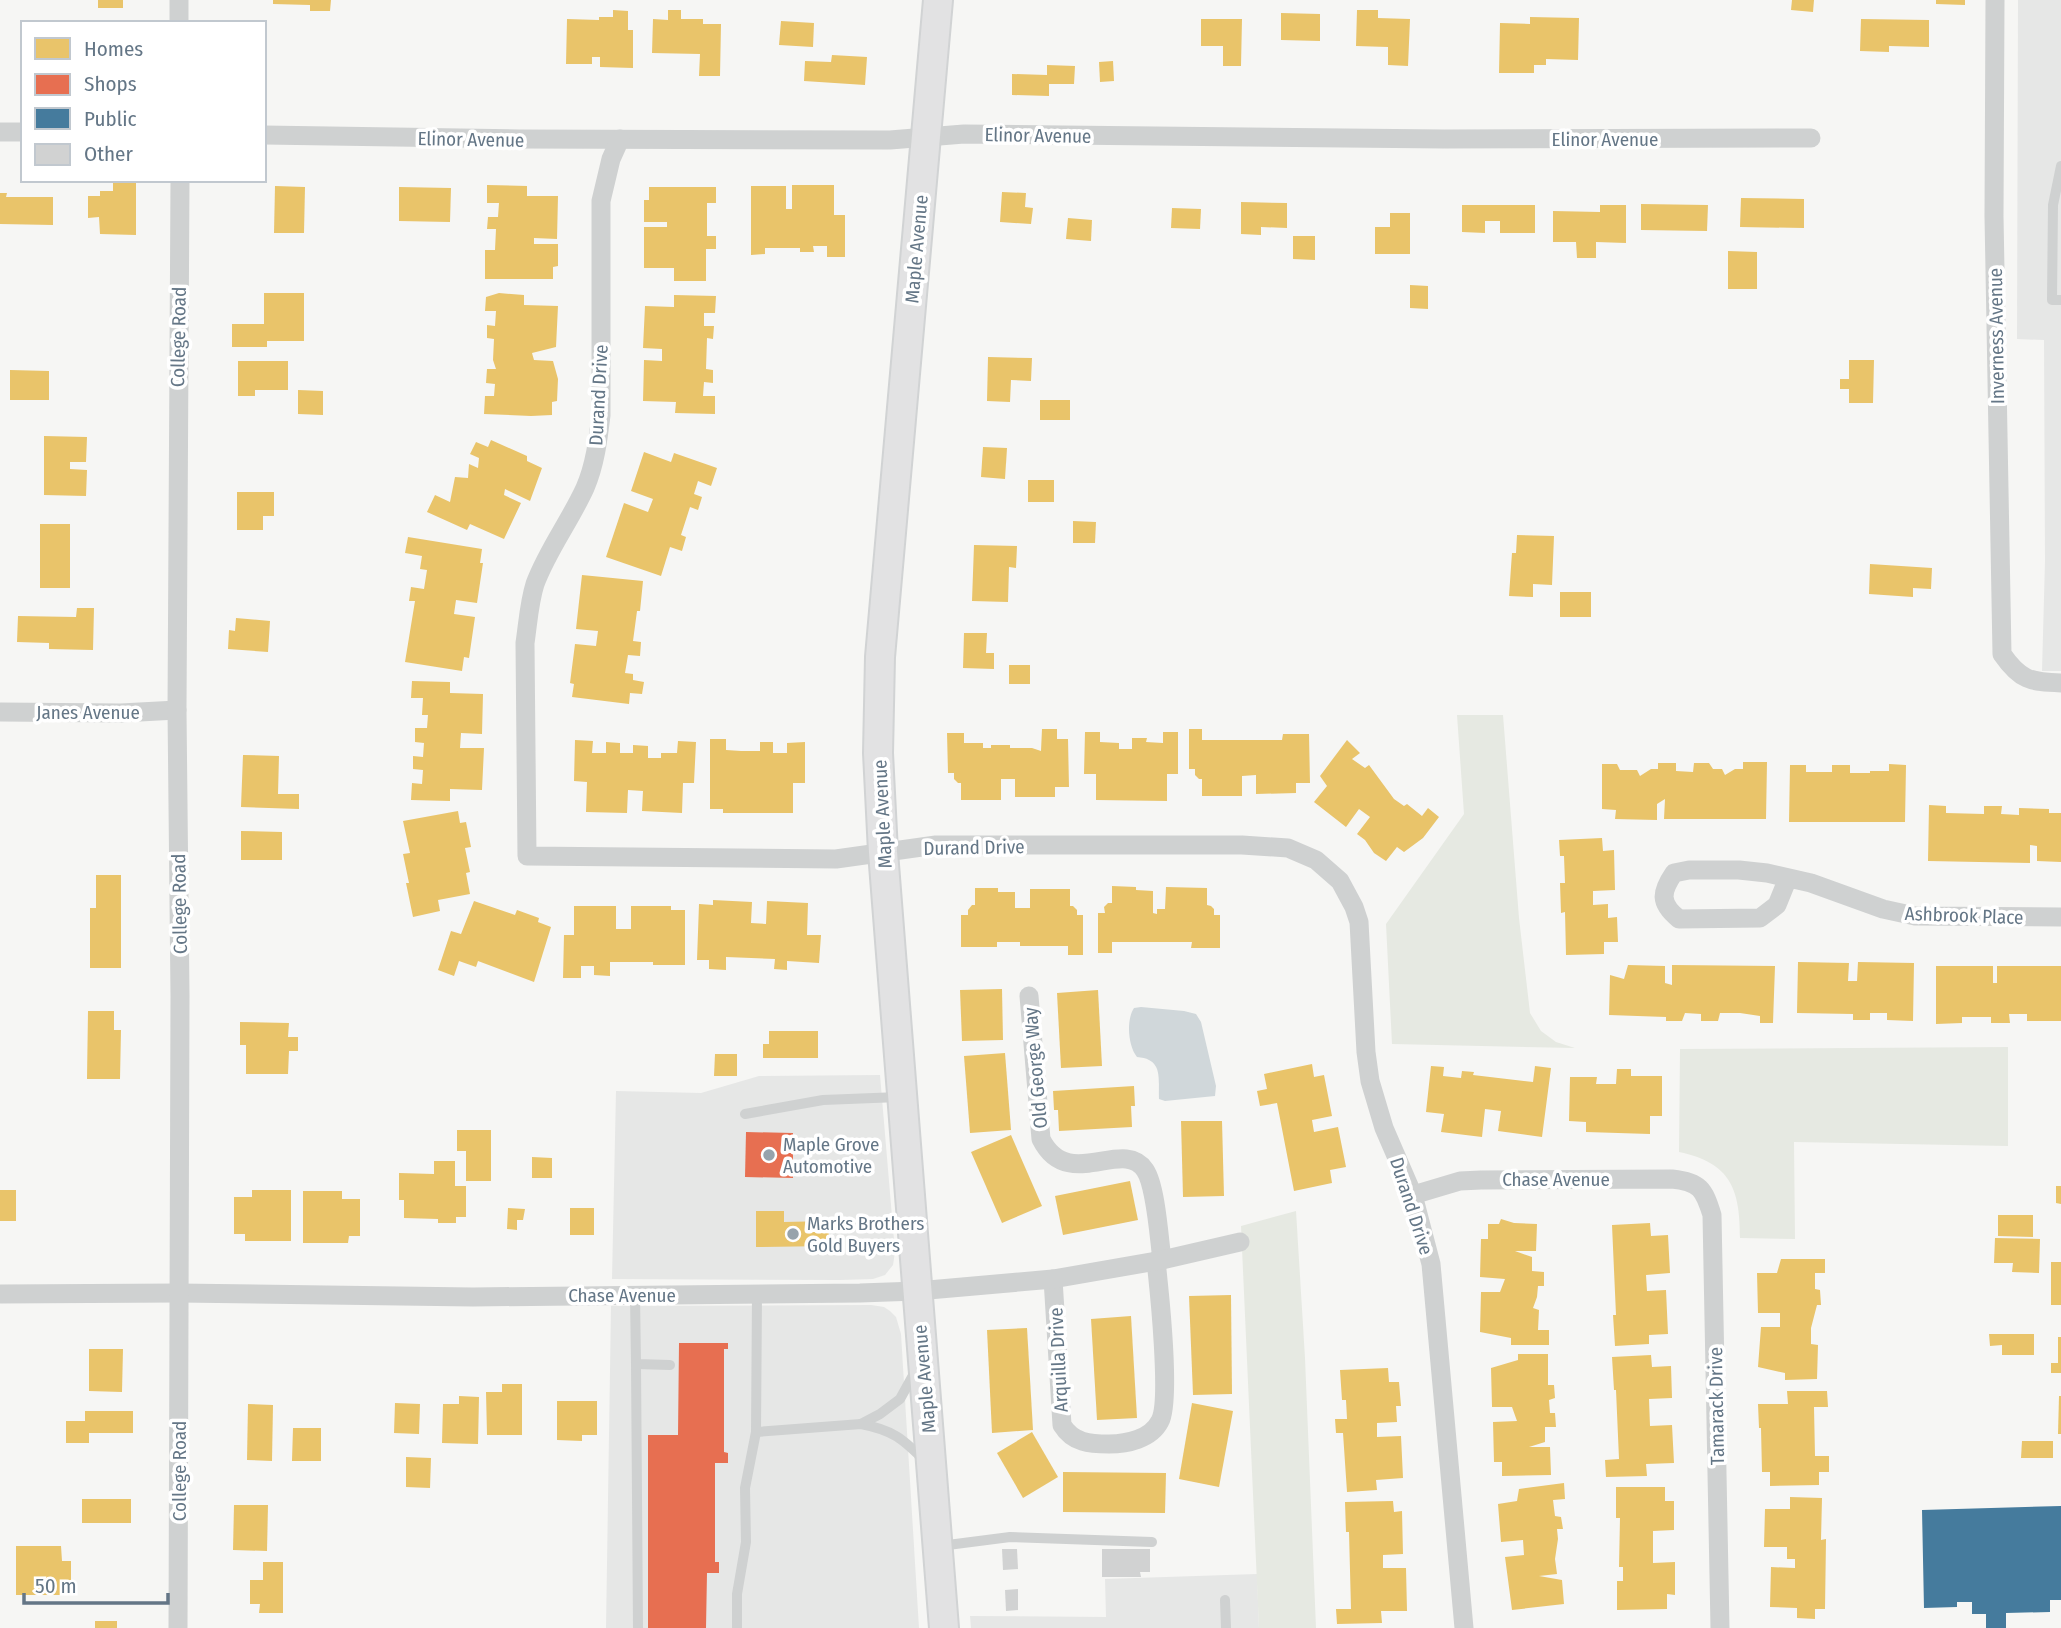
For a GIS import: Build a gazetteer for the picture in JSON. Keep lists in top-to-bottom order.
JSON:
{
  "streets": {
    "main road": ["Maple Avenue"],
    "street": [
      "Elinor Avenue",
      "Inverness Avenue",
      "College Road",
      "Durand Drive",
      "Janes Avenue",
      "Ashbrook Place",
      "Old George Way",
      "Chase Avenue",
      "Arquilla Drive",
      "Tamarack Drive"
    ]
  },
  "crossings": [
    ["Elinor Avenue", "Maple Avenue"],
    ["Elinor Avenue", "Durand Drive"],
    ["Maple Avenue", "Durand Drive"],
    ["Maple Avenue", "Chase Avenue"],
    ["College Road", "Janes Avenue"],
    ["College Road", "Chase Avenue"],
    ["Durand Drive", "Chase Avenue"],
    ["Old George Way", "Chase Avenue"],
    ["Old George Way", "Arquilla Drive"],
    ["Chase Avenue", "Arquilla Drive"],
    ["Chase Avenue", "Tamarack Drive"]
  ],
  "places": ["Maple Grove Automotive", "Marks Brothers Gold Buyers"],
  "legend": [
    "Homes",
    "Shops",
    "Public",
    "Other"
  ],
  "scale_bar": "50 m"
}
